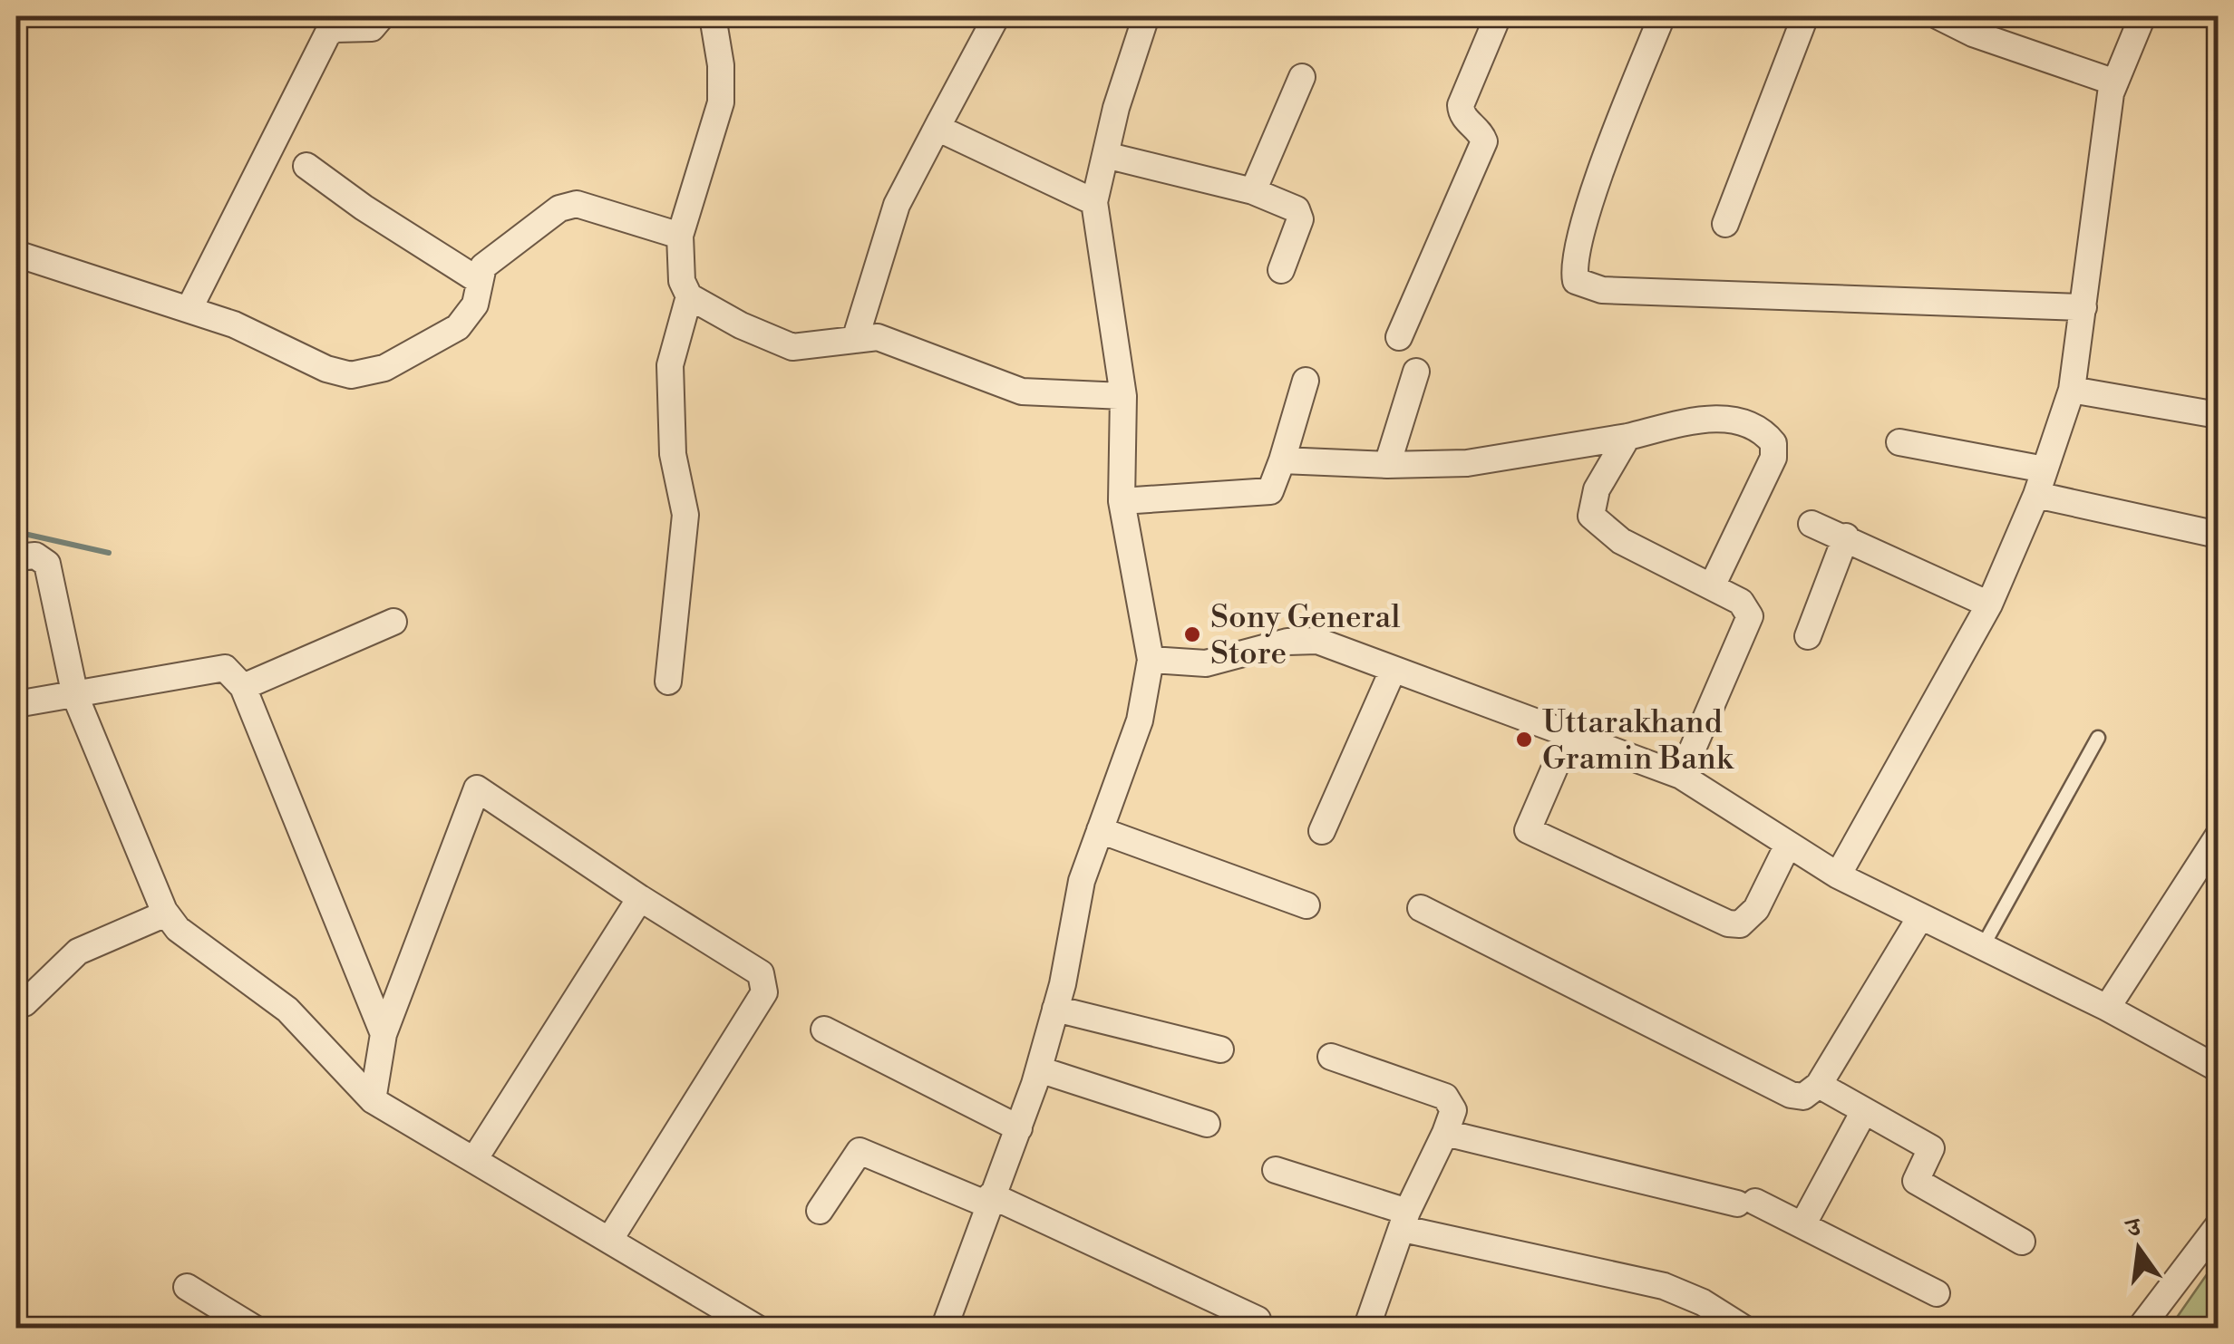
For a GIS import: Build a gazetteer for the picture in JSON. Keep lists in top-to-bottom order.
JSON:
{
  "places": ["Sony General Store", "Uttarakhand Gramin Bank"],
  "north": "top"
}
